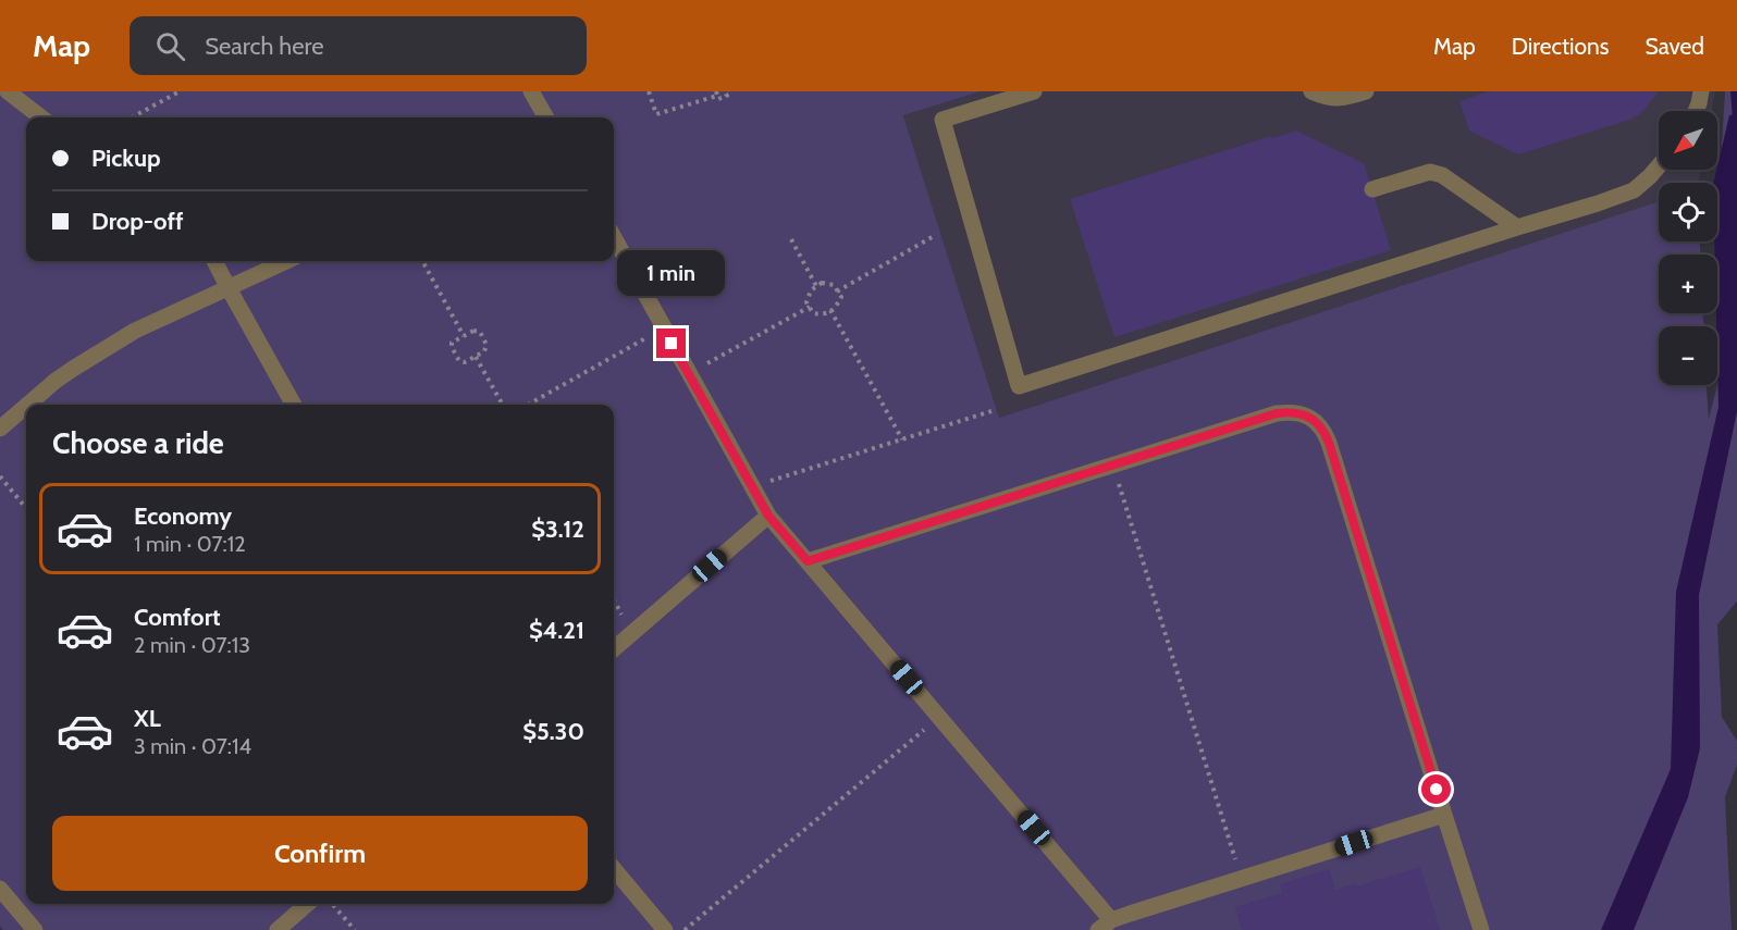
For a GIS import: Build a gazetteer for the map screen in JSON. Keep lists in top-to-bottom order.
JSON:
{
  "north": "bottom left",
  "page": {
    "header": "Map",
    "search": "Search here",
    "nav": ["Map", "Directions", "Saved"],
    "map_buttons": ["+", "−"],
    "banner": ["Pickup", "Drop-off"],
    "bubble": "1 min",
    "heading": "Choose a ride",
    "list": [
      {
        "name": "Economy",
        "note": "1 min · 07:12",
        "value": "$3.12"
      },
      {
        "name": "Comfort",
        "note": "2 min · 07:13",
        "value": "$4.21"
      },
      {
        "name": "XL",
        "note": "3 min · 07:14",
        "value": "$5.30"
      }
    ],
    "buttons": "Confirm"
  }
}
